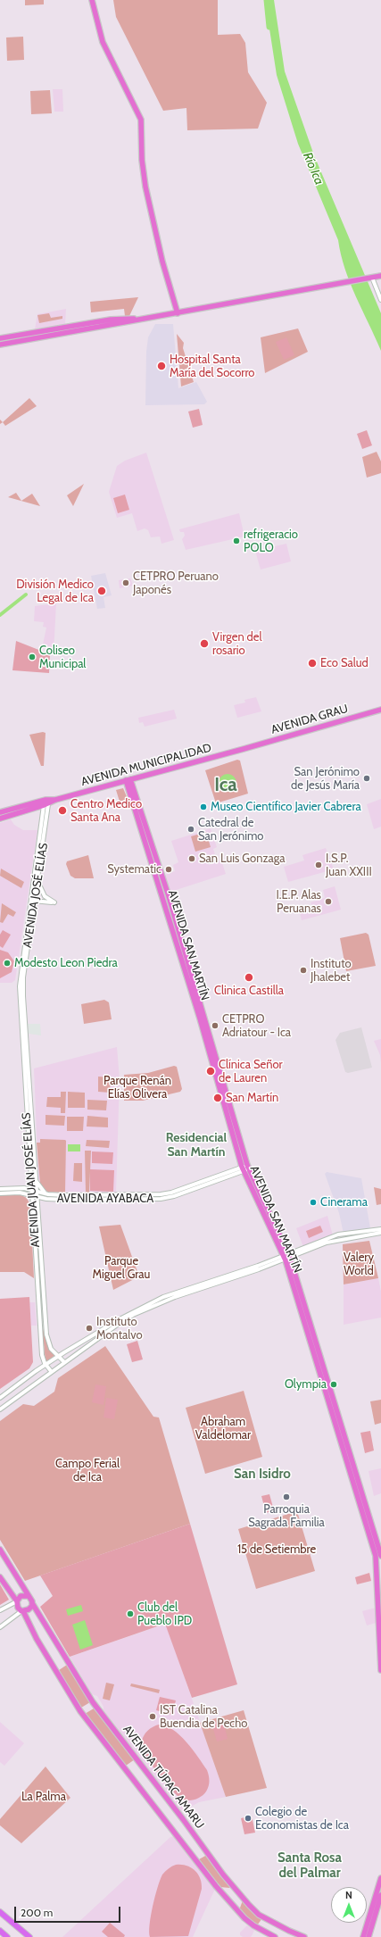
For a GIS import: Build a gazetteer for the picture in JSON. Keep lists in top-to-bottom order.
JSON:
{
  "streets": {
    "main road": [
      "AVENIDA GRAU",
      "AVENIDA MUNICIPALIDAD",
      "AVENIDA SAN MARTÍN",
      "AVENIDA TÚPAC AMARU"
    ],
    "street": ["AVENIDA JOSÉ ELÍAS", "AVENIDA JUAN JOSÉ ELÍAS", "AVENIDA AYABACA"]
  },
  "crossings": [
    ["AVENIDA GRAU", "AVENIDA MUNICIPALIDAD"],
    ["AVENIDA MUNICIPALIDAD", "AVENIDA JOSÉ ELÍAS"],
    ["AVENIDA MUNICIPALIDAD", "AVENIDA SAN MARTÍN"],
    ["AVENIDA JOSÉ ELÍAS", "AVENIDA JUAN JOSÉ ELÍAS"],
    ["AVENIDA SAN MARTÍN", "AVENIDA AYABACA"],
    ["AVENIDA JUAN JOSÉ ELÍAS", "AVENIDA AYABACA"]
  ],
  "districts": [
    "Ica",
    "Residencial San Martín",
    "San Isidro",
    "Santa Rosa del Palmar"
  ],
  "water": ["Río Ica"],
  "parks": [
    "Parque Renán Elías Olivera",
    "Valery World",
    "Parque Miguel Grau",
    "Abraham Valdelomar",
    "Campo Ferial de Ica",
    "15 de Setiembre",
    "La Palma"
  ],
  "places": [
    "Hospital Santa María del Socorro",
    "refrigeracio POLO",
    "CETPRO Peruano Japonés",
    "División Medico Legal de Ica",
    "Virgen del rosario",
    "Coliseo Municipal",
    "Eco Salud",
    "San Jerónimo de Jesús María",
    "Museo Científico Javier Cabrera",
    "Centro Medico Santa Ana",
    "Catedral de San Jerónimo",
    "San Luis Gonzaga",
    "I.S.P. Juan XXIII",
    "Systematic",
    "I.E.P. Alas Peruanas",
    "Modesto Leon Piedra",
    "Instituto Jhalebet",
    "Clinica Castilla",
    "CETPRO Adriatour - Ica",
    "Clínica Señor de Lauren",
    "San Martín",
    "Cinerama",
    "Instituto Montalvo",
    "Olympia",
    "Parroquia Sagrada Familia",
    "Club del Pueblo IPD",
    "IST Catalina Buendia de Pecho",
    "Colegio de Economistas de Ica"
  ],
  "scale_bar": "200 m",
  "north": "top"
}
